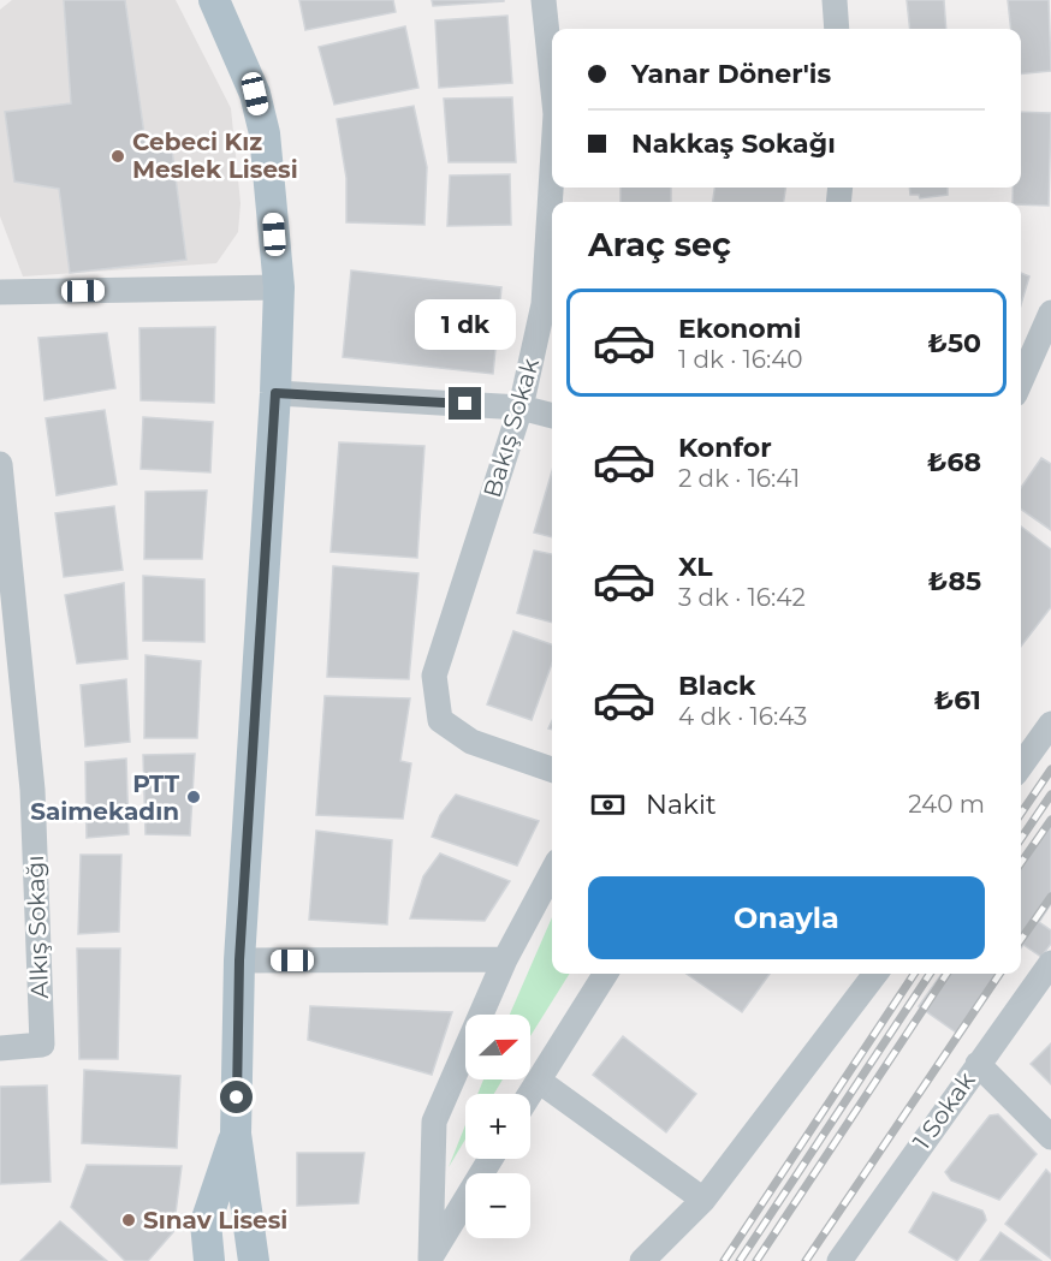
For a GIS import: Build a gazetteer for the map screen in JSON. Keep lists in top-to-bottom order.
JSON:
{
  "streets": {
    "street": ["Bakış Sokak", "Alkış Sokağı", "1 Sokak"]
  },
  "places": ["Cebeci Kız Meslek Lisesi", "PTT Saimekadın", "Sınav Lisesi"],
  "north": "right",
  "page": {
    "banner": ["Yanar Döner'is", "Nakkaş Sokağı"],
    "heading": "Araç seç",
    "list": [
      {
        "name": "Ekonomi",
        "note": "1 dk · 16:40",
        "value": "₺50"
      },
      {
        "name": "Konfor",
        "note": "2 dk · 16:41",
        "value": "₺68"
      },
      {
        "name": "XL",
        "note": "3 dk · 16:42",
        "value": "₺85"
      },
      {
        "name": "Black",
        "note": "4 dk · 16:43",
        "value": "₺61"
      }
    ],
    "bubble": "1 dk",
    "pay": ["Nakit", "240 m"],
    "buttons": "Onayla",
    "map_buttons": ["+", "−"]
  }
}
